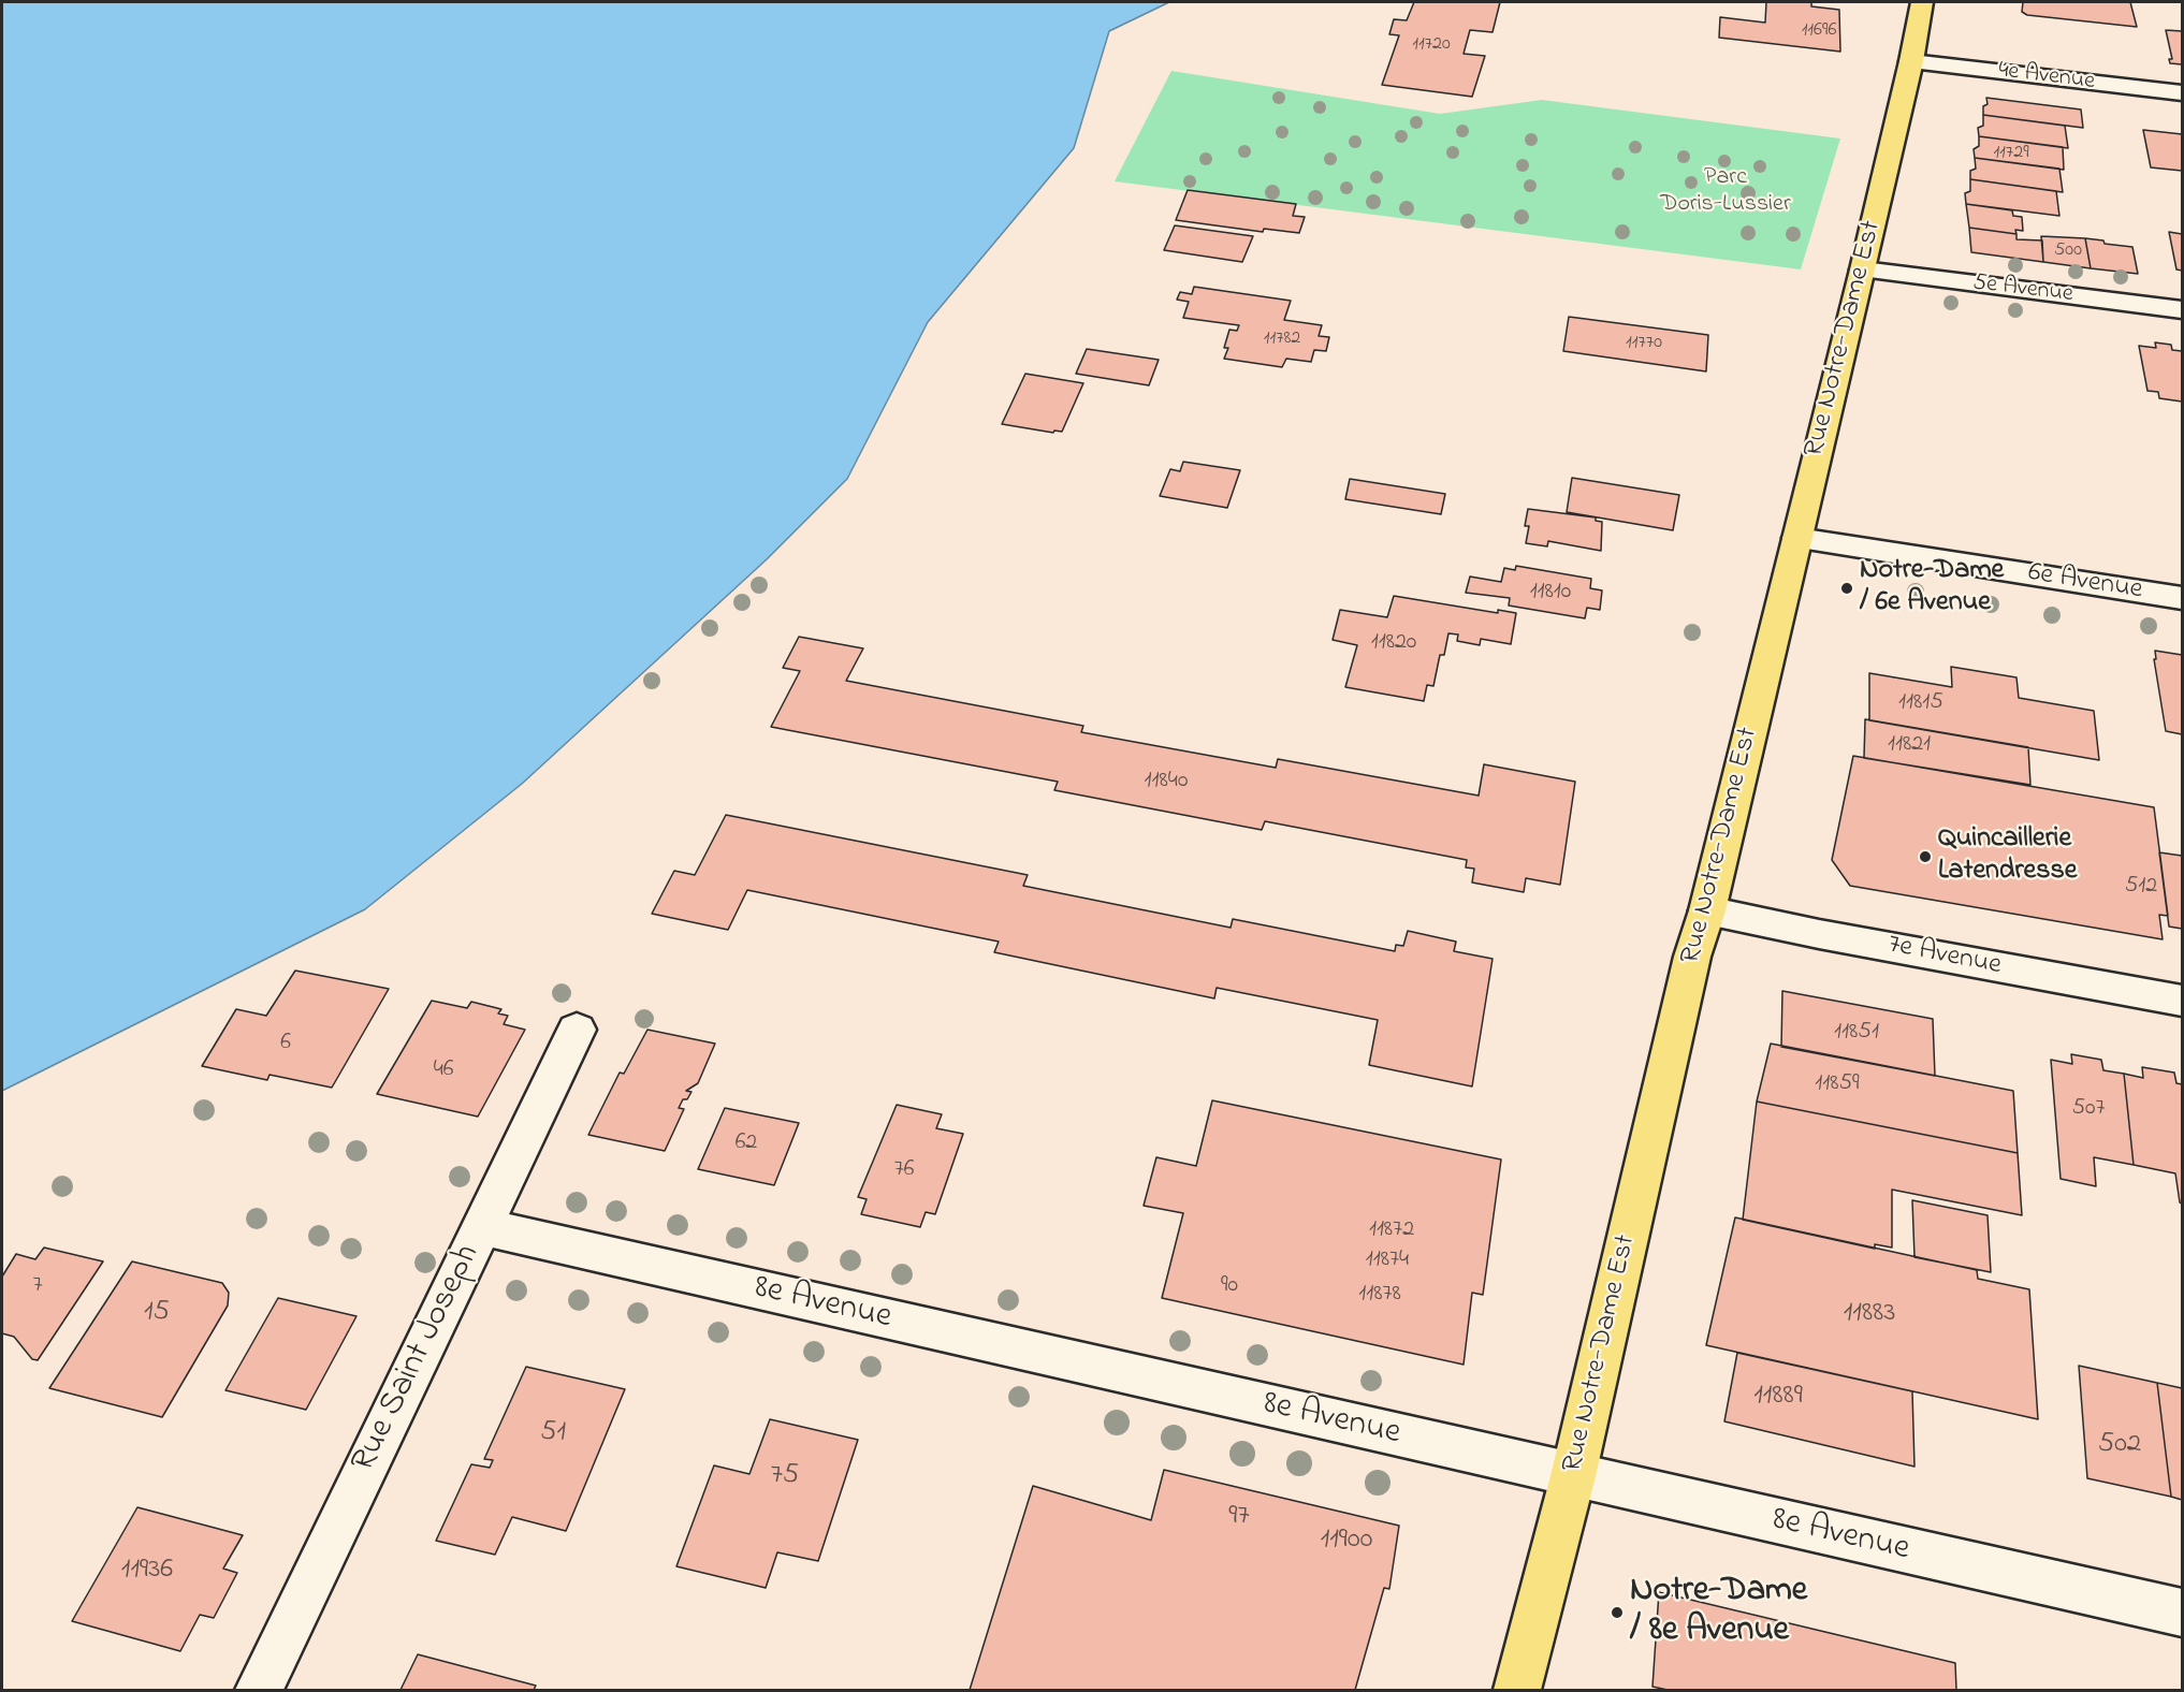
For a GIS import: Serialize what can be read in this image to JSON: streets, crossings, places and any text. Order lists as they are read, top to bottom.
{
  "streets": {
    "main road": ["Rue Notre-Dame Est"],
    "street": [
      "4e Avenue",
      "5e Avenue",
      "6e Avenue",
      "7e Avenue",
      "8e Avenue",
      "Rue Saint Joseph"
    ]
  },
  "crossings": [
    ["4e Avenue", "Rue Notre-Dame Est"],
    ["5e Avenue", "Rue Notre-Dame Est"],
    ["Rue Notre-Dame Est", "6e Avenue"],
    ["Rue Notre-Dame Est", "7e Avenue"],
    ["Rue Notre-Dame Est", "8e Avenue"],
    ["8e Avenue", "Rue Saint Joseph"]
  ],
  "parks": ["Parc Doris-Lussier"],
  "places": ["Notre-Dame / 6e Avenue", "Quincaillerie Latendresse", "Notre-Dame / 8e Avenue"],
  "house_numbers": [
    "11696",
    "11720",
    "11729",
    "500",
    "11782",
    "11770",
    "11810",
    "11820",
    "11815",
    "11821",
    "11840",
    "512",
    "11851",
    "6",
    "46",
    "11859",
    "507",
    "62",
    "76",
    "11872",
    "11874",
    "7",
    "90",
    "11878",
    "15",
    "11883",
    "11889",
    "51",
    "502",
    "75",
    "97",
    "11900",
    "11936"
  ]
}
